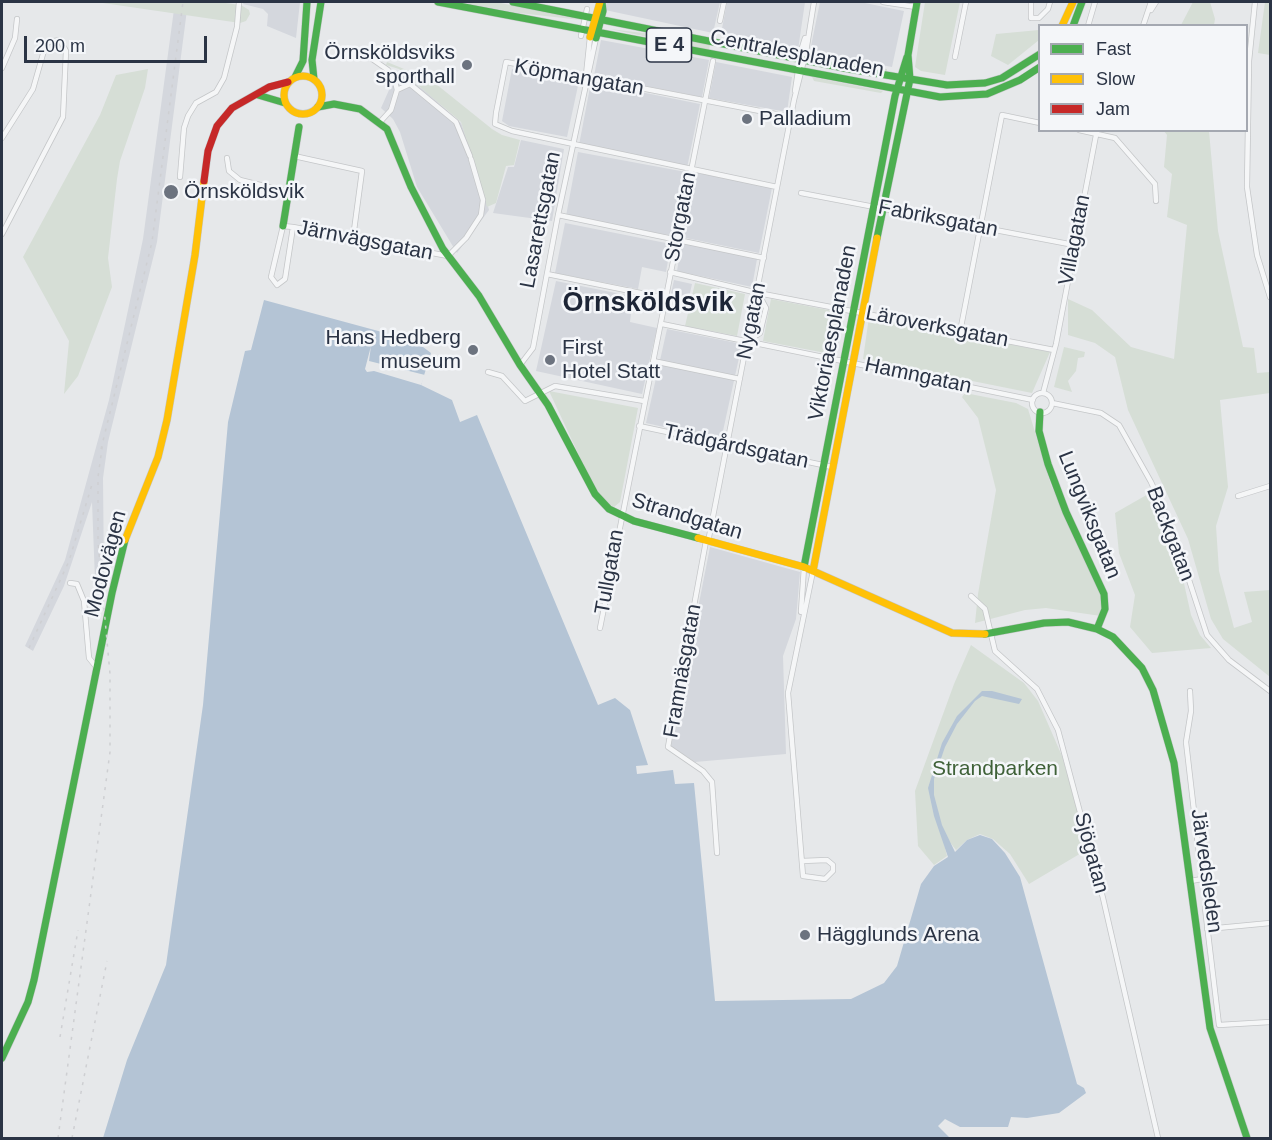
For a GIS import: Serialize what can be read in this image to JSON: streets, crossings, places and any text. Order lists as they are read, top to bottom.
{
  "streets": {
    "main road": [
      "E 4",
      "Centralesplanaden",
      "Lasarettsgatan",
      "Viktoriaesplanaden",
      "Lungviksgatan",
      "Strandgatan",
      "Modovägen",
      "Järvedsleden"
    ],
    "street": [
      "Köpmangatan",
      "Storgatan",
      "Fabriksgatan",
      "Villagatan",
      "Järnvägsgatan",
      "Nygatan",
      "Läroverksgatan",
      "Hamngatan",
      "Trädgårdsgatan",
      "Backgatan",
      "Tullgatan",
      "Framnäsgatan",
      "Sjögatan"
    ]
  },
  "crossings": [
    ["Centralesplanaden", "Lasarettsgatan"],
    ["Centralesplanaden", "Nygatan"],
    ["Centralesplanaden", "Viktoriaesplanaden"],
    ["Köpmangatan", "Storgatan"],
    ["Köpmangatan", "Lasarettsgatan"],
    ["Köpmangatan", "Nygatan"],
    ["Storgatan", "Läroverksgatan"],
    ["Storgatan", "Hamngatan"],
    ["Storgatan", "Trädgårdsgatan"],
    ["Storgatan", "Strandgatan"],
    ["Storgatan", "Tullgatan"],
    ["Fabriksgatan", "Villagatan"],
    ["Fabriksgatan", "Viktoriaesplanaden"],
    ["Lasarettsgatan", "Strandgatan"],
    ["Villagatan", "Läroverksgatan"],
    ["Järnvägsgatan", "Strandgatan"],
    ["Nygatan", "Läroverksgatan"],
    ["Nygatan", "Hamngatan"],
    ["Nygatan", "Trädgårdsgatan"],
    ["Nygatan", "Strandgatan"],
    ["Nygatan", "Framnäsgatan"],
    ["Läroverksgatan", "Viktoriaesplanaden"],
    ["Viktoriaesplanaden", "Hamngatan"],
    ["Viktoriaesplanaden", "Trädgårdsgatan"],
    ["Viktoriaesplanaden", "Strandgatan"],
    ["Hamngatan", "Lungviksgatan"],
    ["Hamngatan", "Backgatan"],
    ["Lungviksgatan", "Strandgatan"],
    ["Lungviksgatan", "Backgatan"],
    ["Lungviksgatan", "Järvedsleden"],
    ["Strandgatan", "Modovägen"],
    ["Strandgatan", "Tullgatan"],
    ["Strandgatan", "Framnäsgatan"],
    ["Strandgatan", "Sjögatan"],
    ["Strandgatan", "Järvedsleden"]
  ],
  "districts": ["Örnsköldsvik"],
  "parks": ["Strandparken"],
  "places": [
    "Örnsköldsviks sporthall",
    "Palladium",
    "Örnsköldsvik",
    "Hans Hedberg museum",
    "First Hotel Statt",
    "Hägglunds Arena"
  ],
  "legend": ["Fast", "Slow", "Jam"],
  "scale_bar": "200 m"
}
